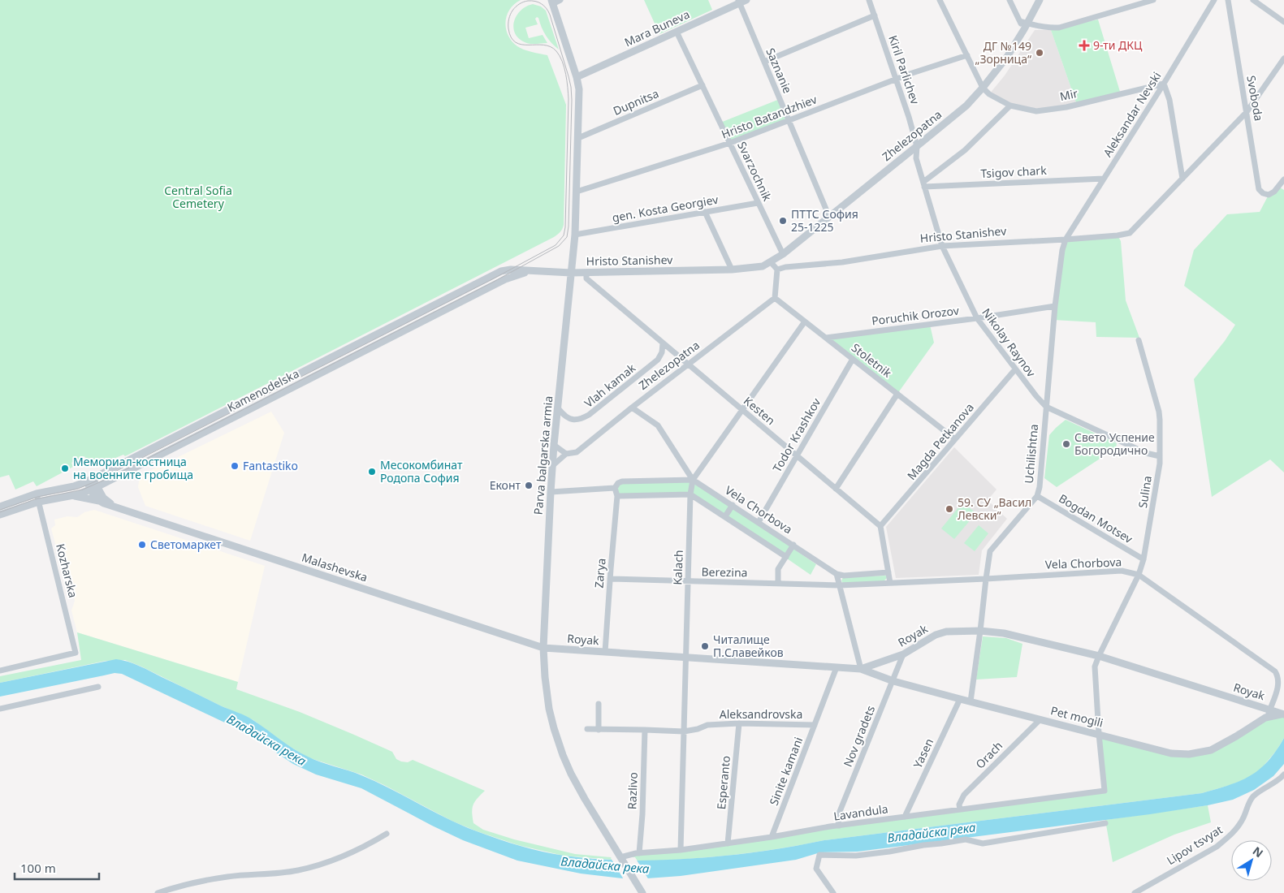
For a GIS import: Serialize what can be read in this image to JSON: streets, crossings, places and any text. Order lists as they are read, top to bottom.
{
  "streets": {
    "street": [
      "Mara Buneva",
      "Kiril Parlichev",
      "Saznanie",
      "Mir",
      "Svoboda",
      "Dupnitsa",
      "Aleksandar Nevski",
      "Hristo Batandzhiev",
      "Zhelezopatna",
      "Svarzochnik",
      "Tsigov chark",
      "gen. Kosta Georgiev",
      "Hristo Stanishev",
      "Poruchik Orozov",
      "Nikolay Raynov",
      "Stoletnik",
      "Vlah kamak",
      "Kamenodelska",
      "Kesten",
      "Todor Krashkov",
      "Magda Petkanova",
      "Uchilishtna",
      "Parva balgarska armia",
      "Sulina",
      "Vela Chorbova",
      "Bogdan Motsev",
      "Malashevska",
      "Kalach",
      "Kozharska",
      "Berezina",
      "Zarya",
      "Royak",
      "Aleksandrovska",
      "Pet mogili",
      "Nov gradets",
      "Yasen",
      "Orach",
      "Sinite kamani",
      "Esperanto",
      "Razlivo",
      "Lavandula",
      "Lipov tsvyat"
    ]
  },
  "crossings": [
    ["Mara Buneva", "Saznanie"],
    ["Mara Buneva", "Svarzochnik"],
    ["Mara Buneva", "Parva balgarska armia"],
    ["Kiril Parlichev", "Hristo Batandzhiev"],
    ["Kiril Parlichev", "Zhelezopatna"],
    ["Kiril Parlichev", "Nikolay Raynov"],
    ["Saznanie", "Hristo Batandzhiev"],
    ["Saznanie", "Zhelezopatna"],
    ["Mir", "Aleksandar Nevski"],
    ["Mir", "Zhelezopatna"],
    ["Svoboda", "Hristo Stanishev"],
    ["Dupnitsa", "Svarzochnik"],
    ["Dupnitsa", "Parva balgarska armia"],
    ["Aleksandar Nevski", "Tsigov chark"],
    ["Aleksandar Nevski", "Hristo Stanishev"],
    ["Aleksandar Nevski", "Uchilishtna"],
    ["Hristo Batandzhiev", "Svarzochnik"],
    ["Hristo Batandzhiev", "Parva balgarska armia"],
    ["Zhelezopatna", "Svarzochnik"],
    ["Zhelezopatna", "Hristo Stanishev"],
    ["Zhelezopatna", "Nikolay Raynov"],
    ["Zhelezopatna", "Stoletnik"],
    ["Zhelezopatna", "Kesten"],
    ["Svarzochnik", "gen. Kosta Georgiev"],
    ["Tsigov chark", "Nikolay Raynov"],
    ["gen. Kosta Georgiev", "Parva balgarska armia"],
    ["Hristo Stanishev", "Nikolay Raynov"],
    ["Hristo Stanishev", "Kamenodelska"],
    ["Hristo Stanishev", "Kesten"],
    ["Hristo Stanishev", "Uchilishtna"],
    ["Hristo Stanishev", "Parva balgarska armia"],
    ["Poruchik Orozov", "Nikolay Raynov"],
    ["Poruchik Orozov", "Stoletnik"],
    ["Poruchik Orozov", "Uchilishtna"],
    ["Nikolay Raynov", "Magda Petkanova"],
    ["Nikolay Raynov", "Uchilishtna"],
    ["Nikolay Raynov", "Sulina"],
    ["Stoletnik", "Todor Krashkov"],
    ["Stoletnik", "Magda Petkanova"],
    ["Stoletnik", "Kalach"],
    ["Vlah kamak", "Kesten"],
    ["Vlah kamak", "Parva balgarska armia"],
    ["Kamenodelska", "Parva balgarska armia"],
    ["Kamenodelska", "Malashevska"],
    ["Kamenodelska", "Kozharska"],
    ["Kesten", "Todor Krashkov"],
    ["Kesten", "Magda Petkanova"],
    ["Kesten", "Kalach"],
    ["Todor Krashkov", "Vela Chorbova"],
    ["Uchilishtna", "Vela Chorbova"],
    ["Uchilishtna", "Bogdan Motsev"],
    ["Uchilishtna", "Royak"],
    ["Uchilishtna", "Pet mogili"],
    ["Parva balgarska armia", "Malashevska"],
    ["Parva balgarska armia", "Royak"],
    ["Parva balgarska armia", "Lavandula"],
    ["Sulina", "Vela Chorbova"],
    ["Sulina", "Bogdan Motsev"],
    ["Sulina", "Royak"],
    ["Sulina", "Pet mogili"],
    ["Sulina", "Lavandula"],
    ["Vela Chorbova", "Kalach"],
    ["Vela Chorbova", "Berezina"],
    ["Vela Chorbova", "Royak"],
    ["Vela Chorbova", "Pet mogili"],
    ["Malashevska", "Royak"],
    ["Kalach", "Berezina"],
    ["Kalach", "Royak"],
    ["Kalach", "Aleksandrovska"],
    ["Kalach", "Lavandula"],
    ["Berezina", "Zarya"],
    ["Zarya", "Royak"],
    ["Royak", "Pet mogili"],
    ["Royak", "Nov gradets"],
    ["Royak", "Sinite kamani"],
    ["Aleksandrovska", "Sinite kamani"],
    ["Aleksandrovska", "Esperanto"],
    ["Aleksandrovska", "Razlivo"],
    ["Pet mogili", "Nov gradets"],
    ["Pet mogili", "Yasen"],
    ["Pet mogili", "Orach"],
    ["Nov gradets", "Lavandula"],
    ["Yasen", "Lavandula"],
    ["Orach", "Lavandula"],
    ["Sinite kamani", "Lavandula"],
    ["Esperanto", "Lavandula"],
    ["Razlivo", "Lavandula"]
  ],
  "water": ["Владайска река"],
  "parks": ["Central Sofia Cemetery"],
  "places": {
    "health": ["9-ти ДКЦ"],
    "other": [
      "ДГ №149 „Зорница“",
      "ПТТС София 25-1225",
      "Свето Успение Богородично",
      "Fantastiko",
      "Мемориал-костница на военните гробища",
      "Месокомбинат Родопа София",
      "Еконт",
      "59. СУ „Васил Левски“",
      "Светомаркет",
      "Читалище П.Славейков"
    ]
  },
  "scale_bar": "100 m",
  "north": "top right"
}
